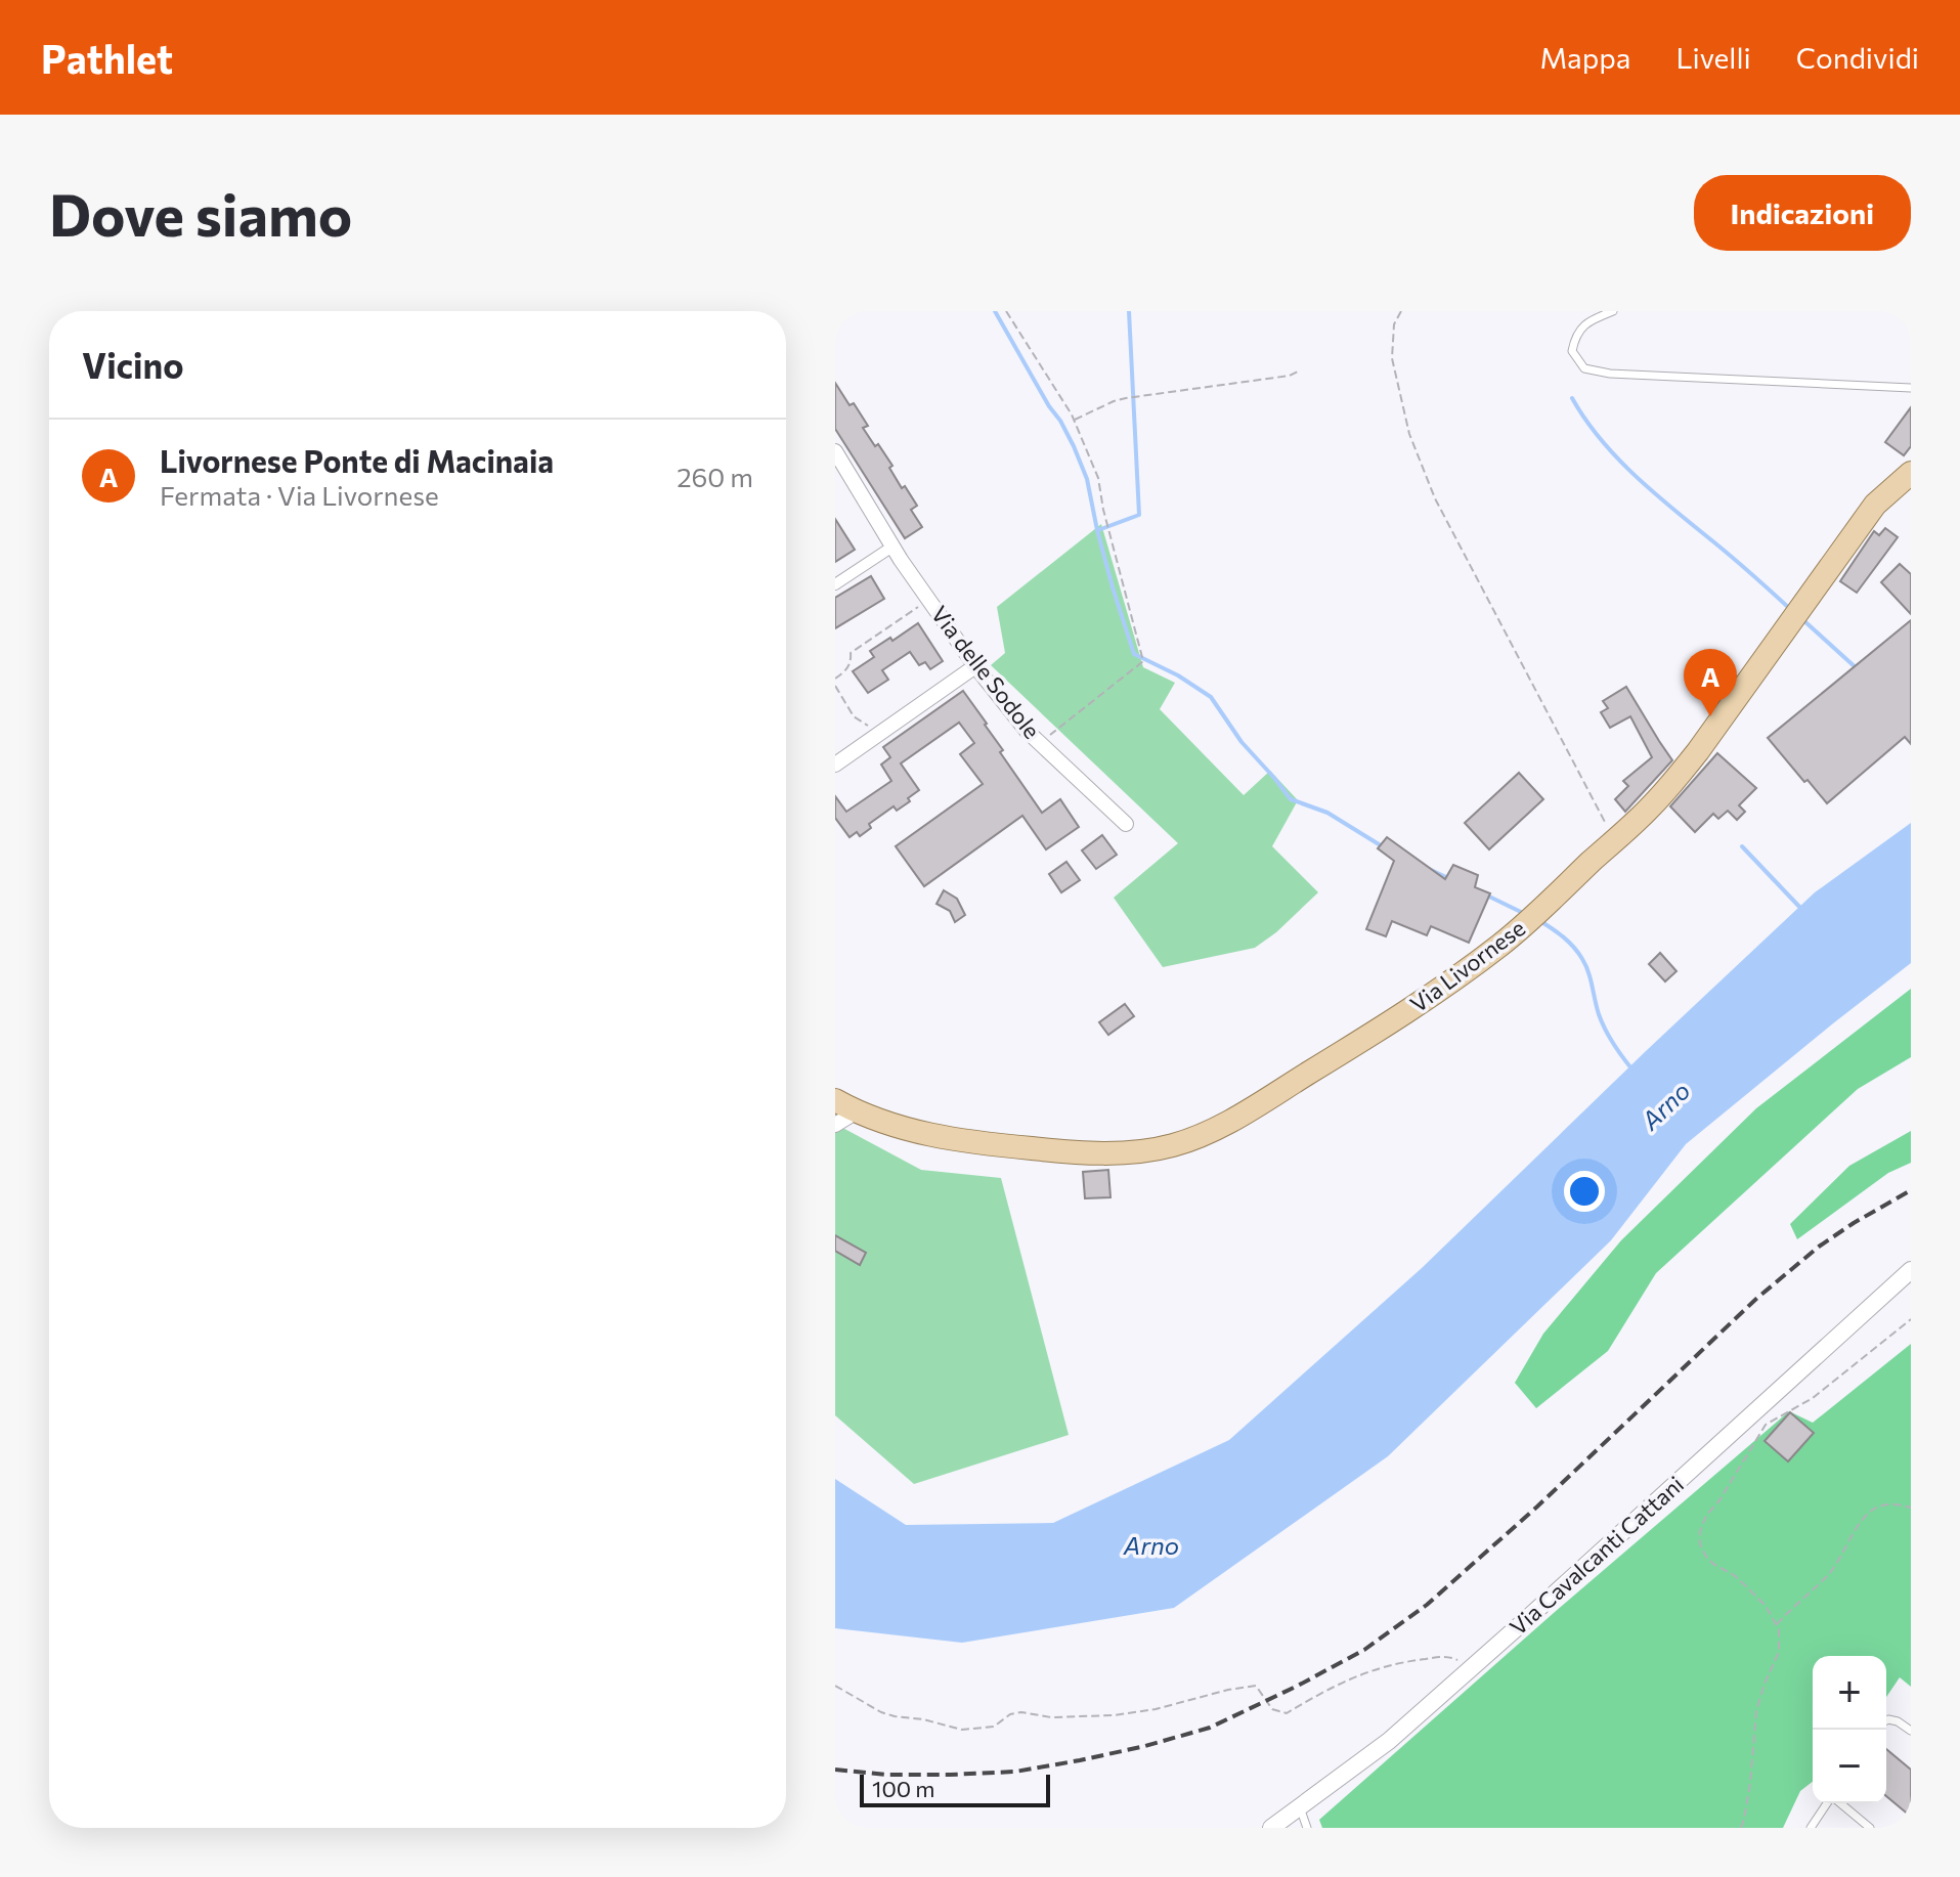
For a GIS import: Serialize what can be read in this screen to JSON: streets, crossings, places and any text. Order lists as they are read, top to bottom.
{
  "streets": {
    "main road": ["Via Livornese"],
    "street": ["Via delle Sodole", "Via Cavalcanti Cattani"]
  },
  "water": ["Arno"],
  "scale_bar": "100 m",
  "page": {
    "header": "Pathlet",
    "nav": ["Mappa", "Livelli", "Condividi"],
    "buttons": "Indicazioni",
    "title": "Dove siamo",
    "heading": "Vicino",
    "list": [
      {
        "mark": "A",
        "name": "Livornese Ponte di Macinaia",
        "note": "Fermata · Via Livornese",
        "value": "260 m"
      }
    ],
    "pins": "A",
    "map_buttons": ["+", "−"],
    "scale": "100 m"
  }
}
